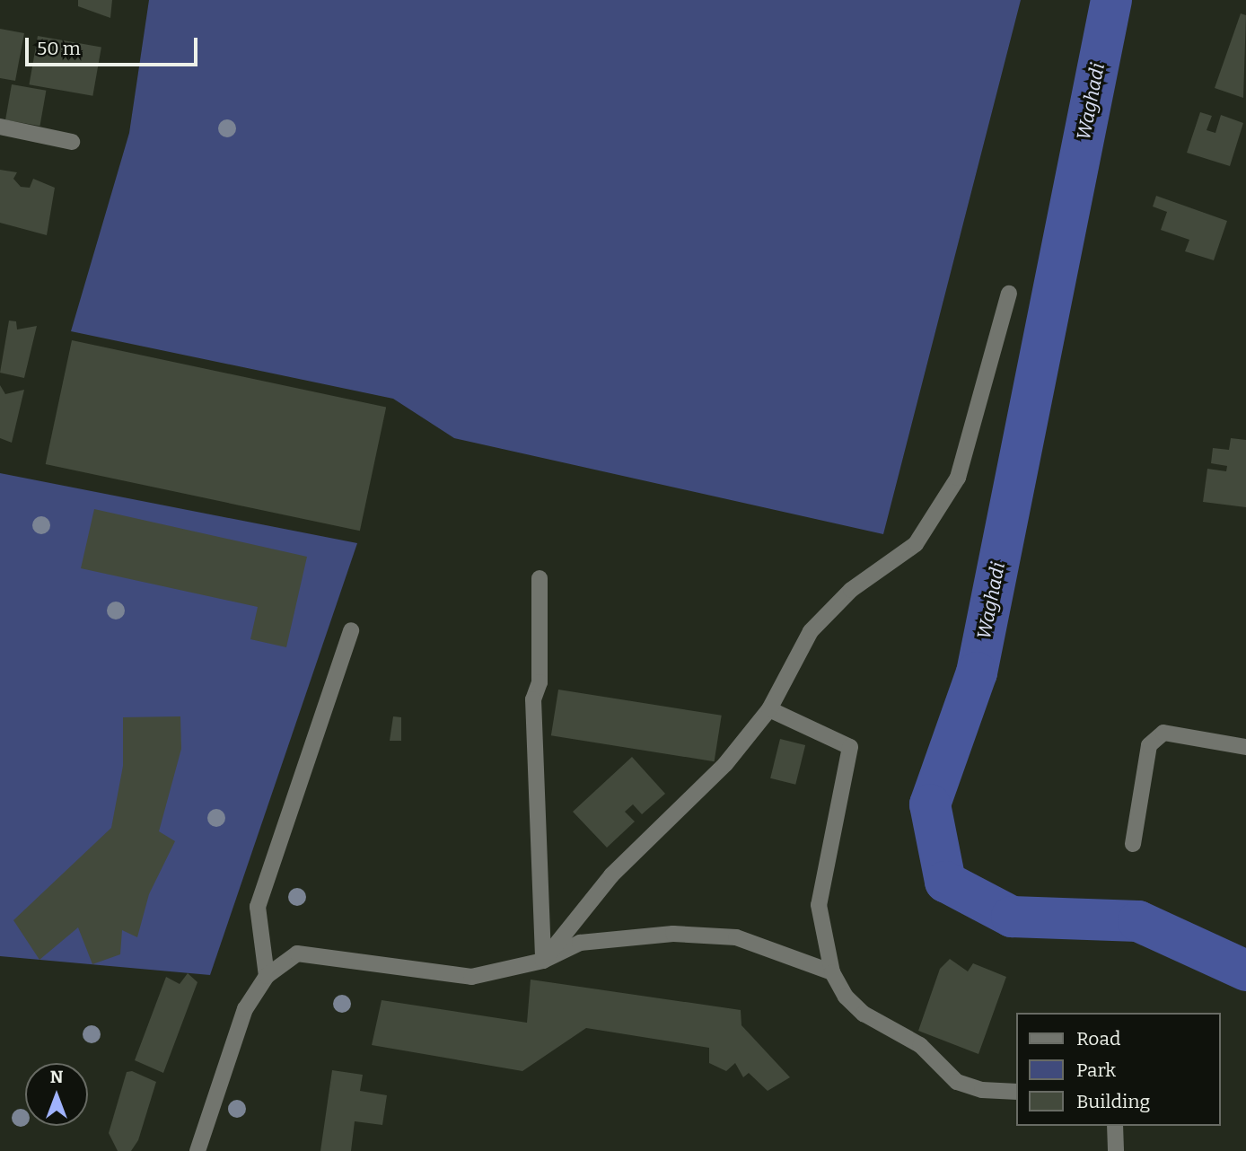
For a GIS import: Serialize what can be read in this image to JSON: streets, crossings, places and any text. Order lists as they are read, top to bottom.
{
  "water": ["Waghadi"],
  "legend": ["Road", "Park", "Building"],
  "scale_bar": "50 m",
  "north": "top"
}
